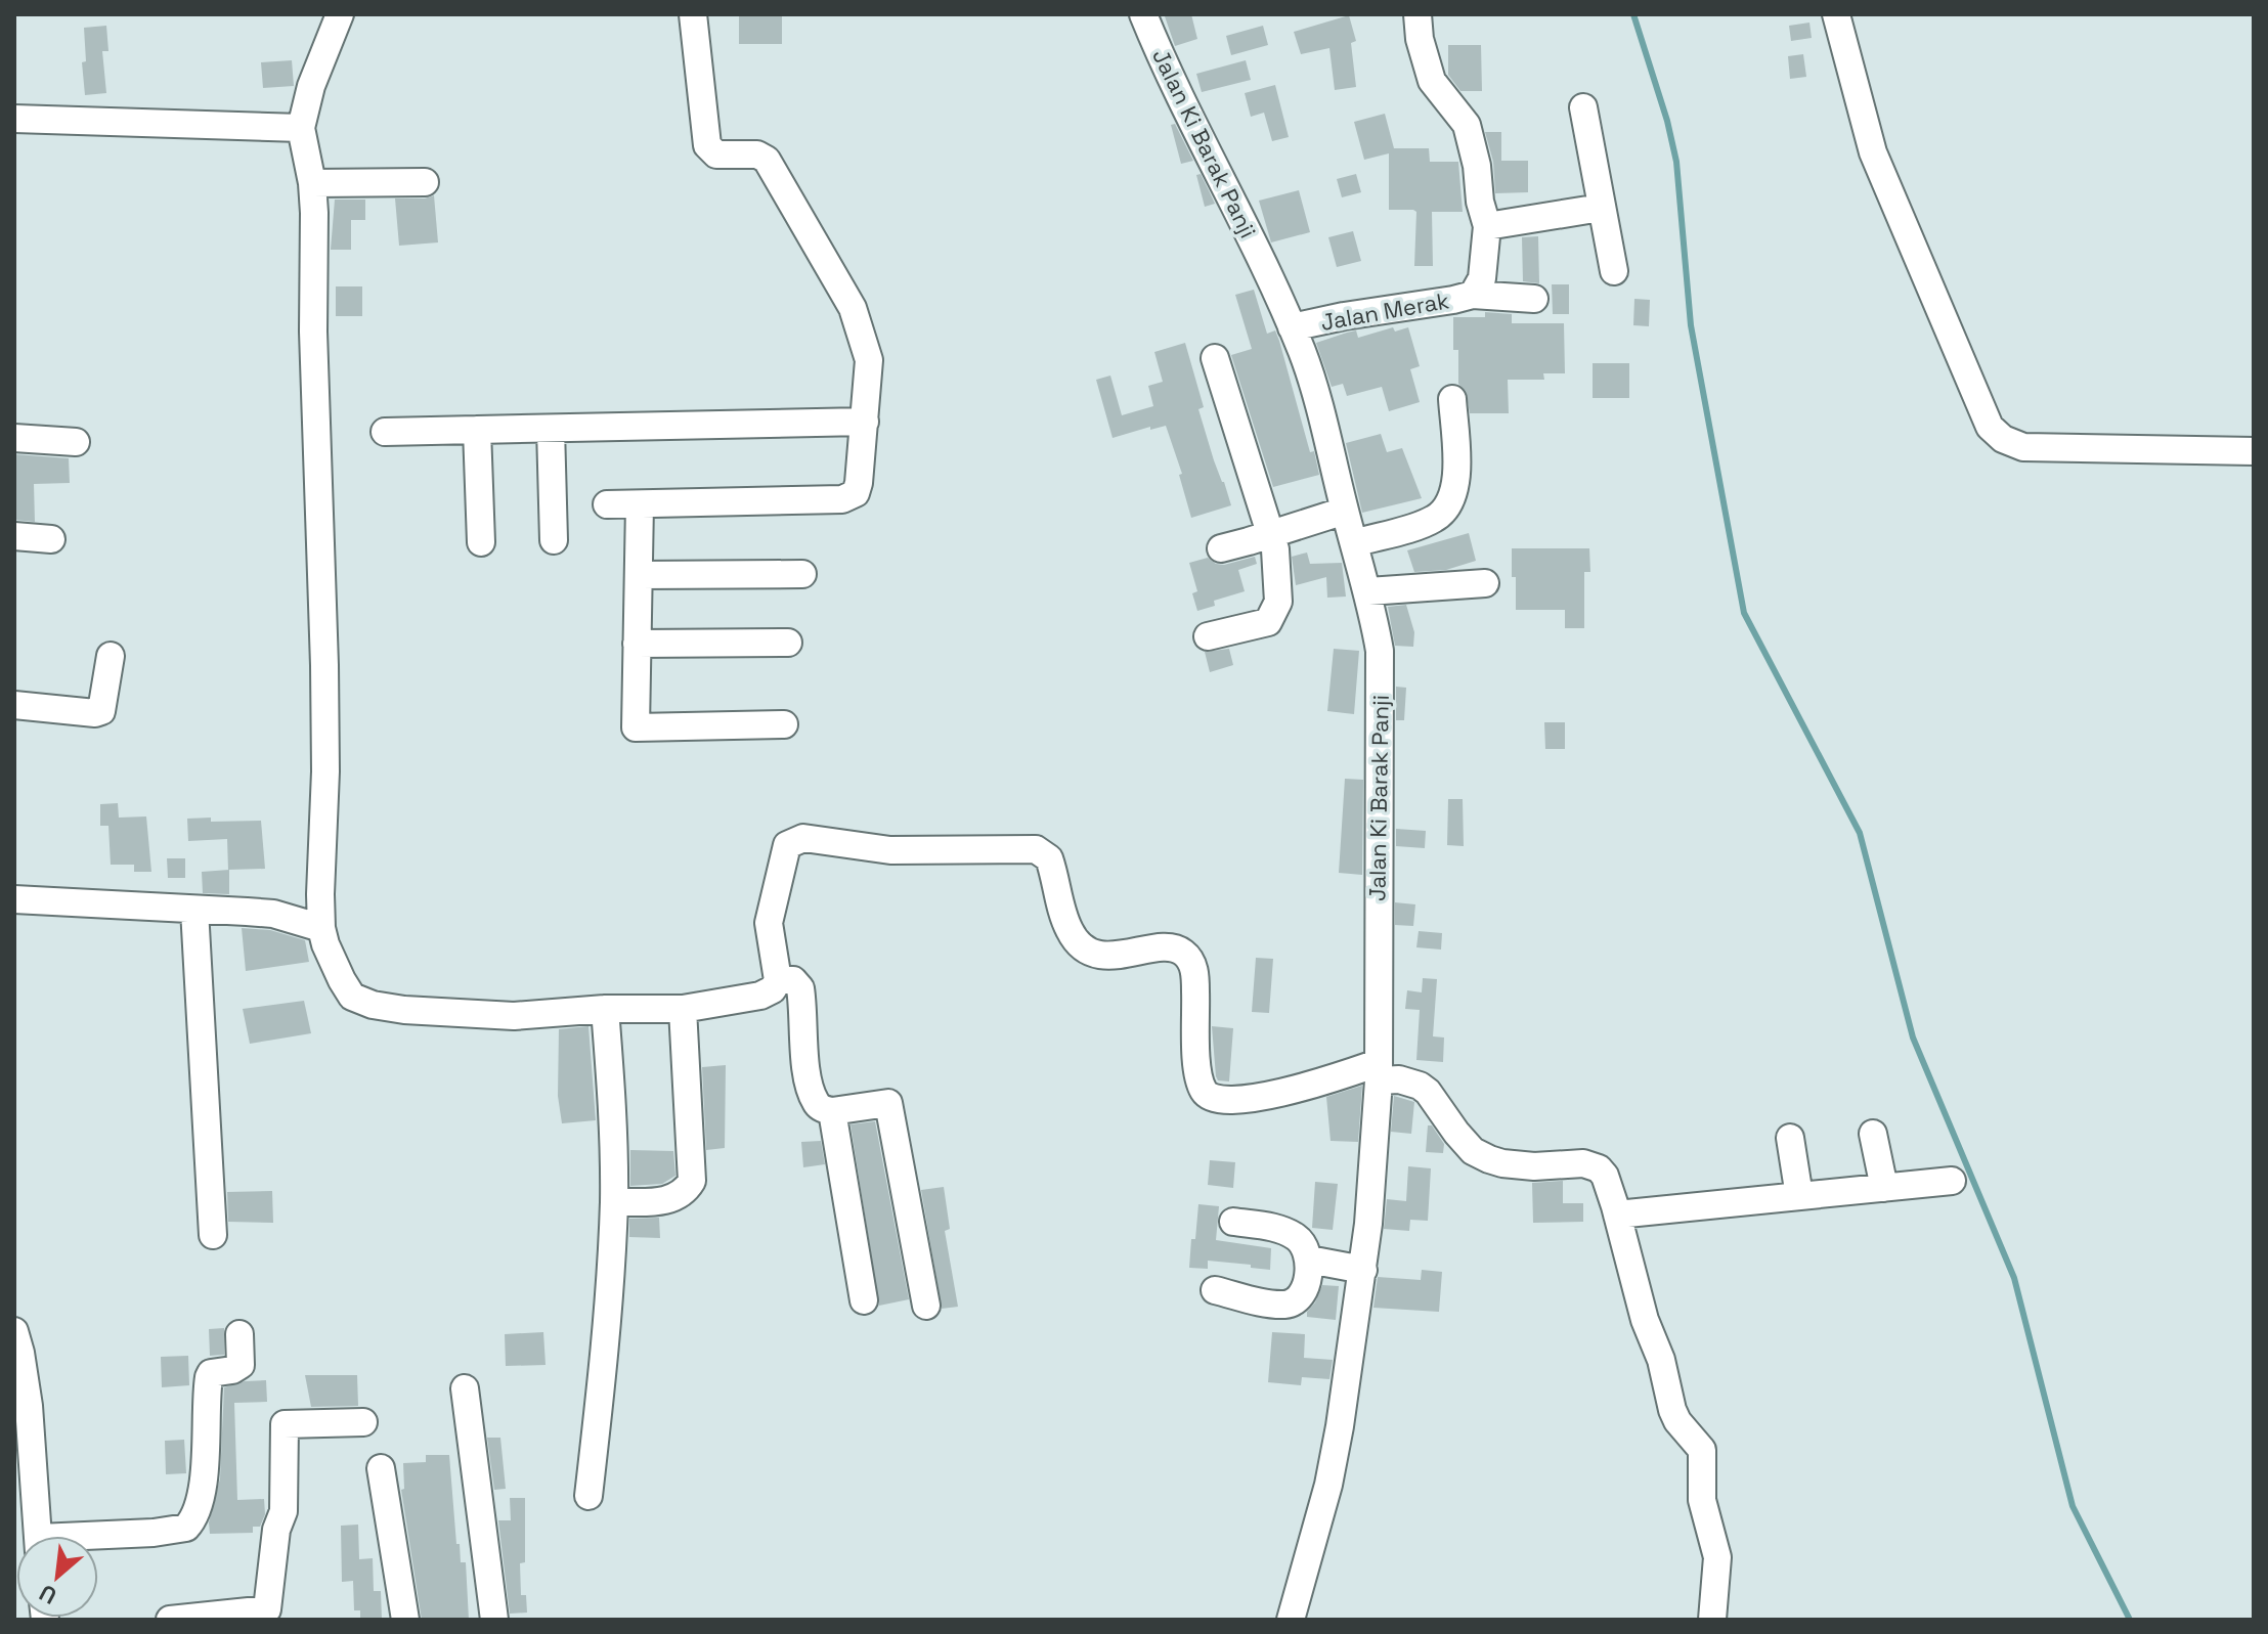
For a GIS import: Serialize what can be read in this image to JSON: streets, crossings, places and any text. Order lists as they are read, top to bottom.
{
  "streets": {
    "street": ["Jalan Ki Barak Panji", "Jalan Merak"]
  },
  "crossings": [
    ["Jalan Ki Barak Panji", "Jalan Merak"]
  ],
  "north": "bottom left"
}
